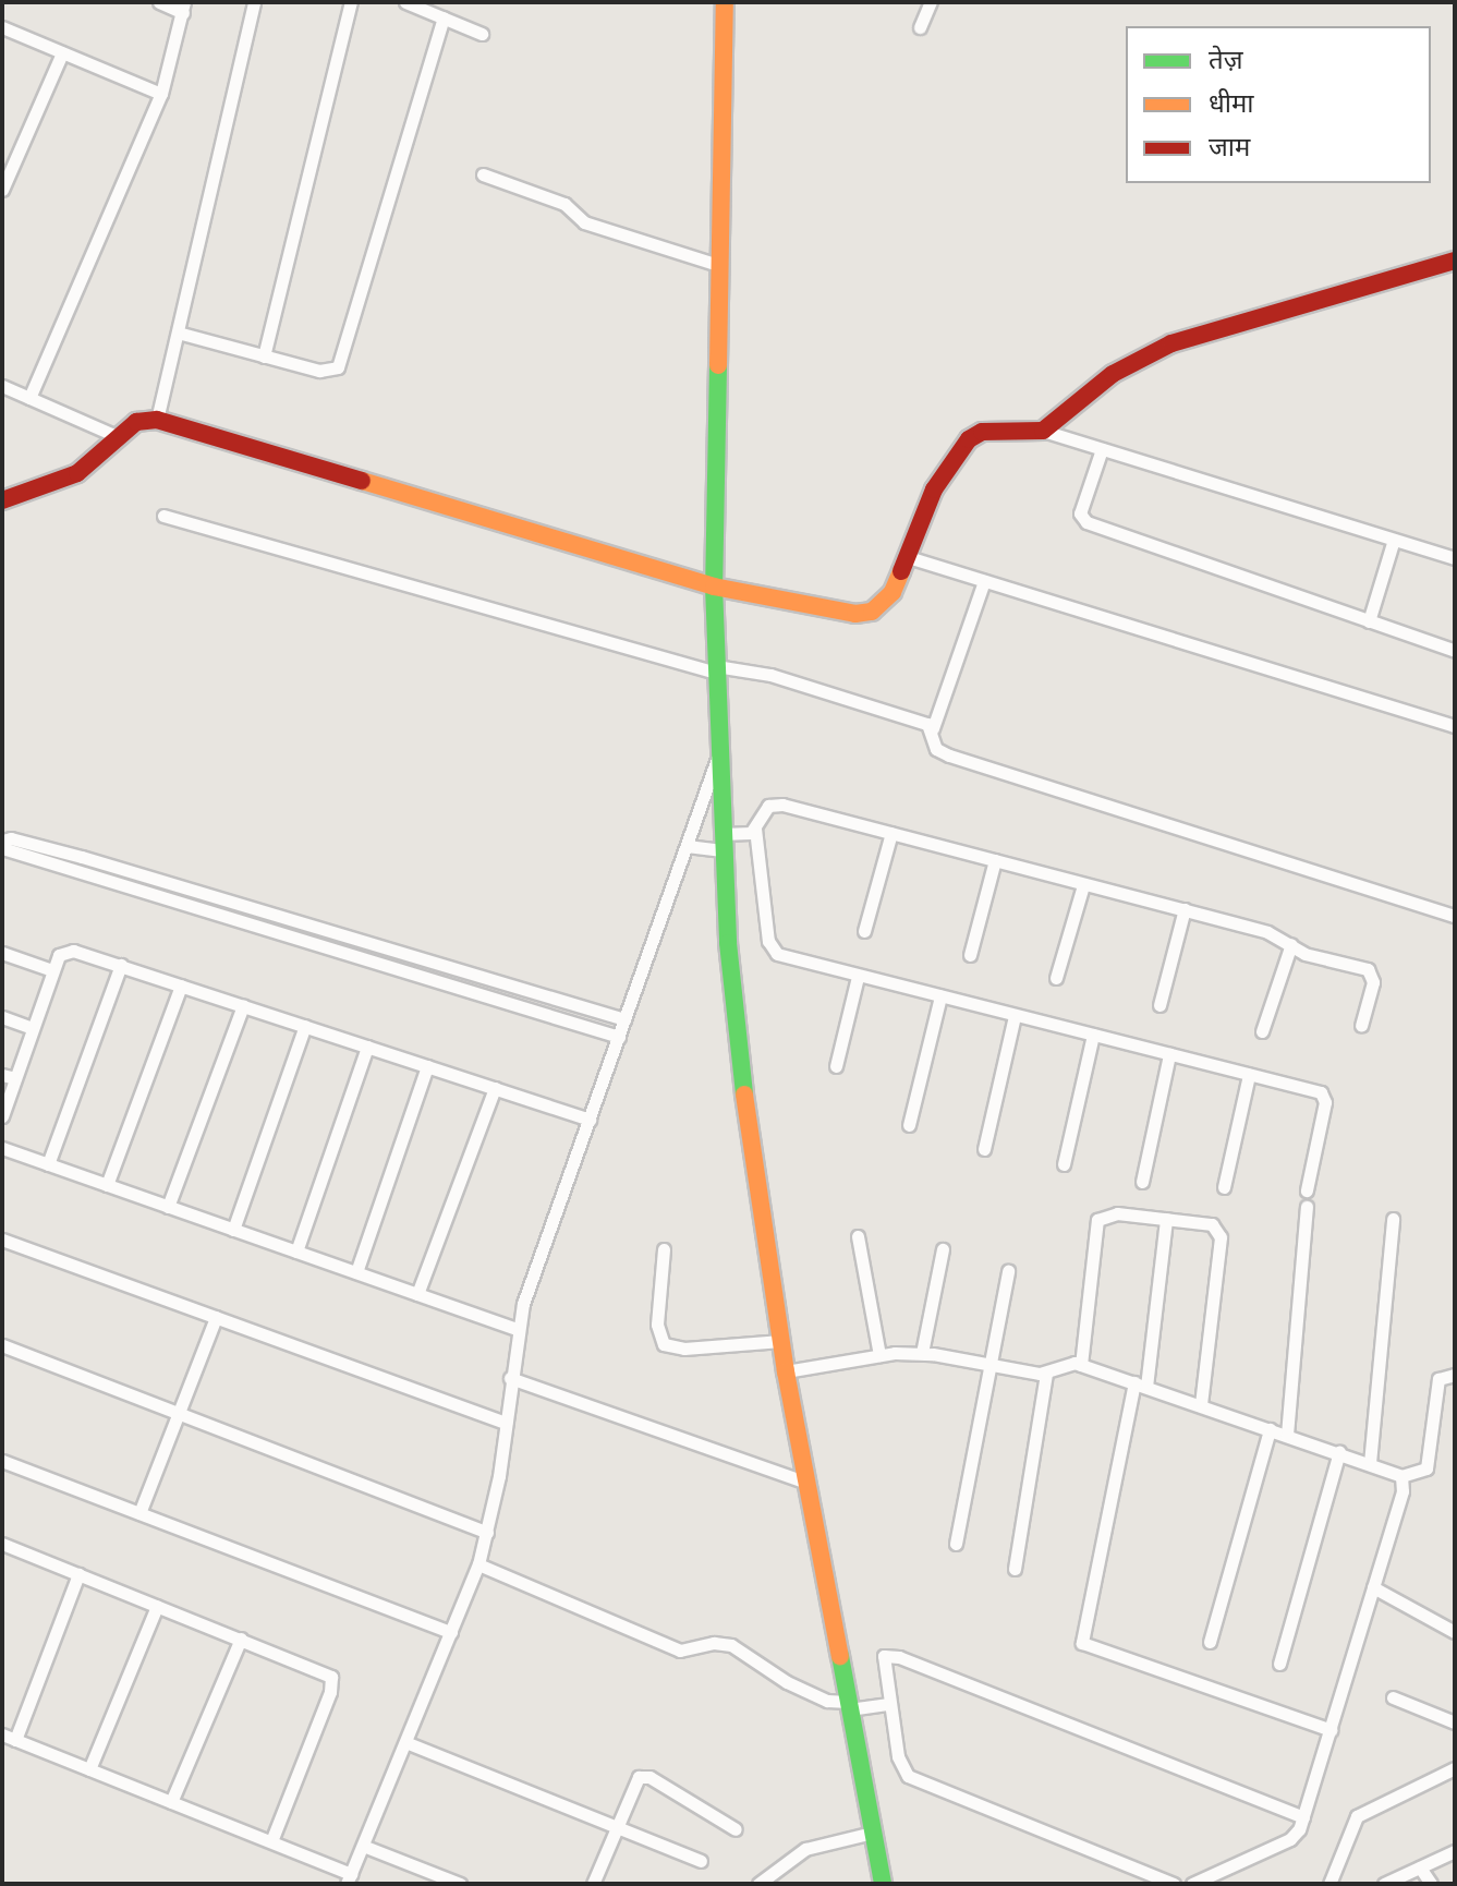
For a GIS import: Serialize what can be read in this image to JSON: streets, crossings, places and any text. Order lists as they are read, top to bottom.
{
  "legend": ["तेज़", "धीमा", "जाम"]
}
